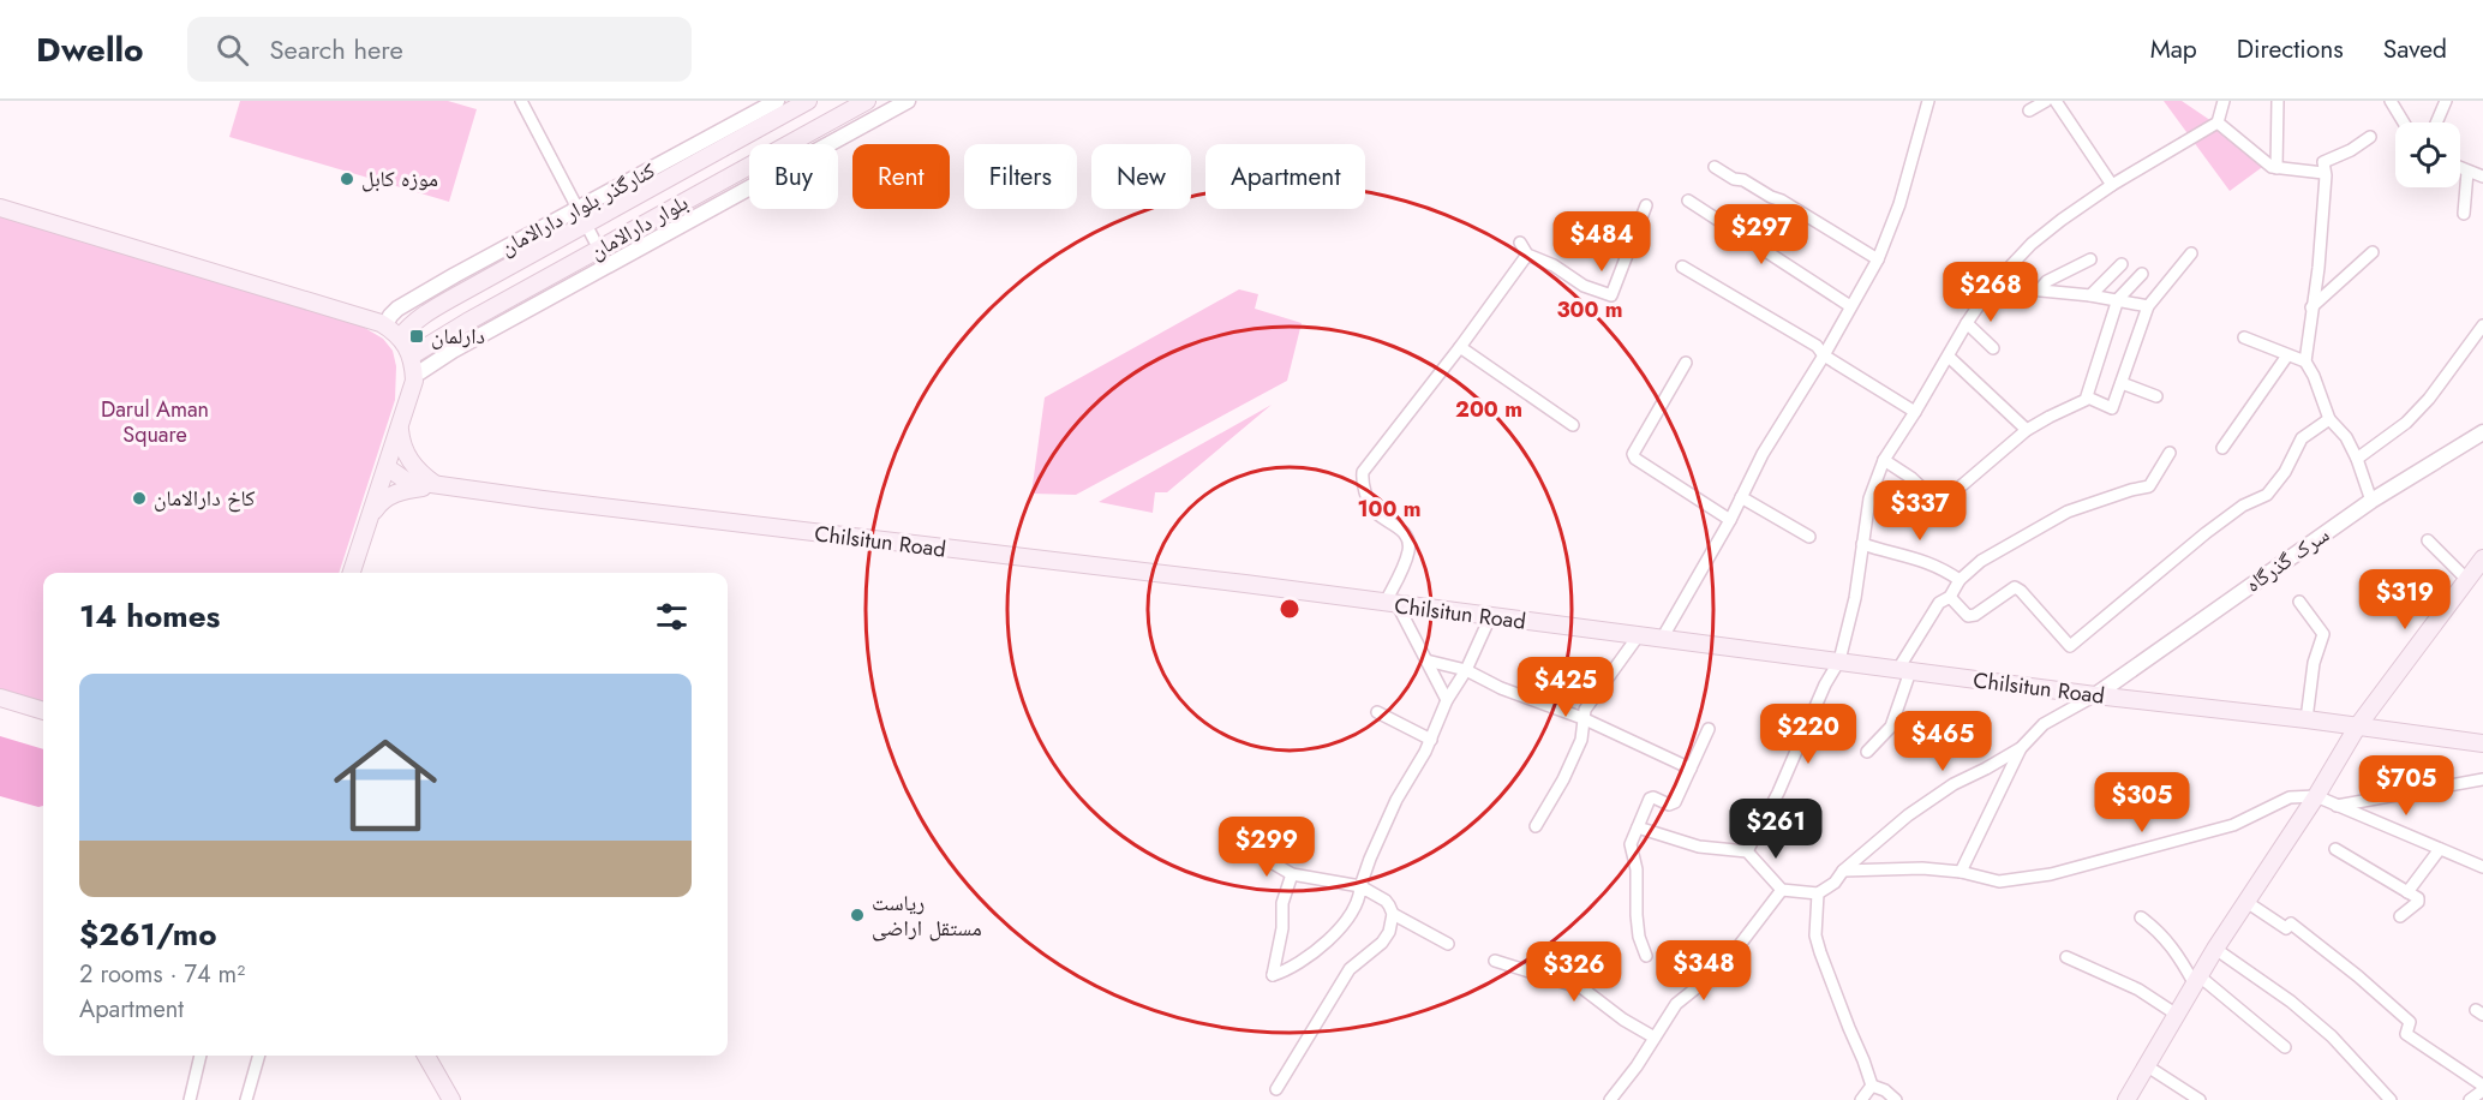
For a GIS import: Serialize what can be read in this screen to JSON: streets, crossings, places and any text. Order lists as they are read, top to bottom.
{
  "streets": {
    "main road": ["بلوار دارالامان", "Chilsitun Road"],
    "street": ["کنارگذر بلوار دارالامان", "سرک گذرگاه"]
  },
  "crossings": [
    ["Chilsitun Road", "سرک گذرگاه"]
  ],
  "parks": ["Darul Aman Square"],
  "places": {
    "other": ["موزه کابل", "کاخ دارالامان", "ریاست مستقل اراضی"],
    "transit": ["دارلمان"]
  },
  "page": {
    "header": "Dwello",
    "search": "Search here",
    "nav": ["Map", "Directions", "Saved"],
    "chip": [
      "Buy",
      "Rent",
      "Filters",
      "New",
      "Apartment"
    ],
    "price": [
      "$297",
      "$484",
      "$268",
      "$337",
      "$319",
      "$425",
      "$220",
      "$465",
      "$705",
      "$305",
      "$261",
      "$299",
      "$348",
      "$326"
    ],
    "heading": "14 homes",
    "list": [
      {
        "name": "$261/mo",
        "note": "2 rooms · 74 m² · Apartment"
      }
    ]
  },
  "rings": ["300 m", "200 m", "100 m"]
}
